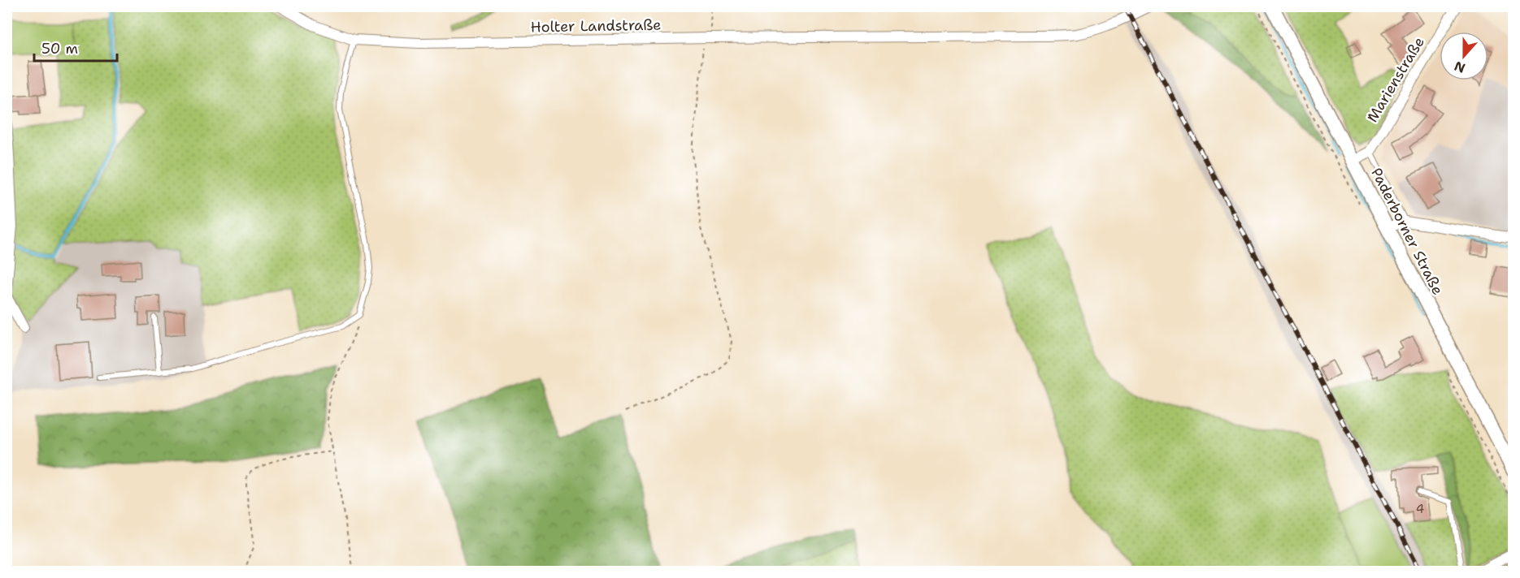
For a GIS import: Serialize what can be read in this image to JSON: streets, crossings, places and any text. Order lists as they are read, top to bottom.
{
  "streets": {
    "main road": ["Paderborner Straße"],
    "street": ["Holter Landstraße", "Marienstraße"]
  },
  "house_numbers": ["4"],
  "scale_bar": "50 m",
  "north": "bottom"
}
